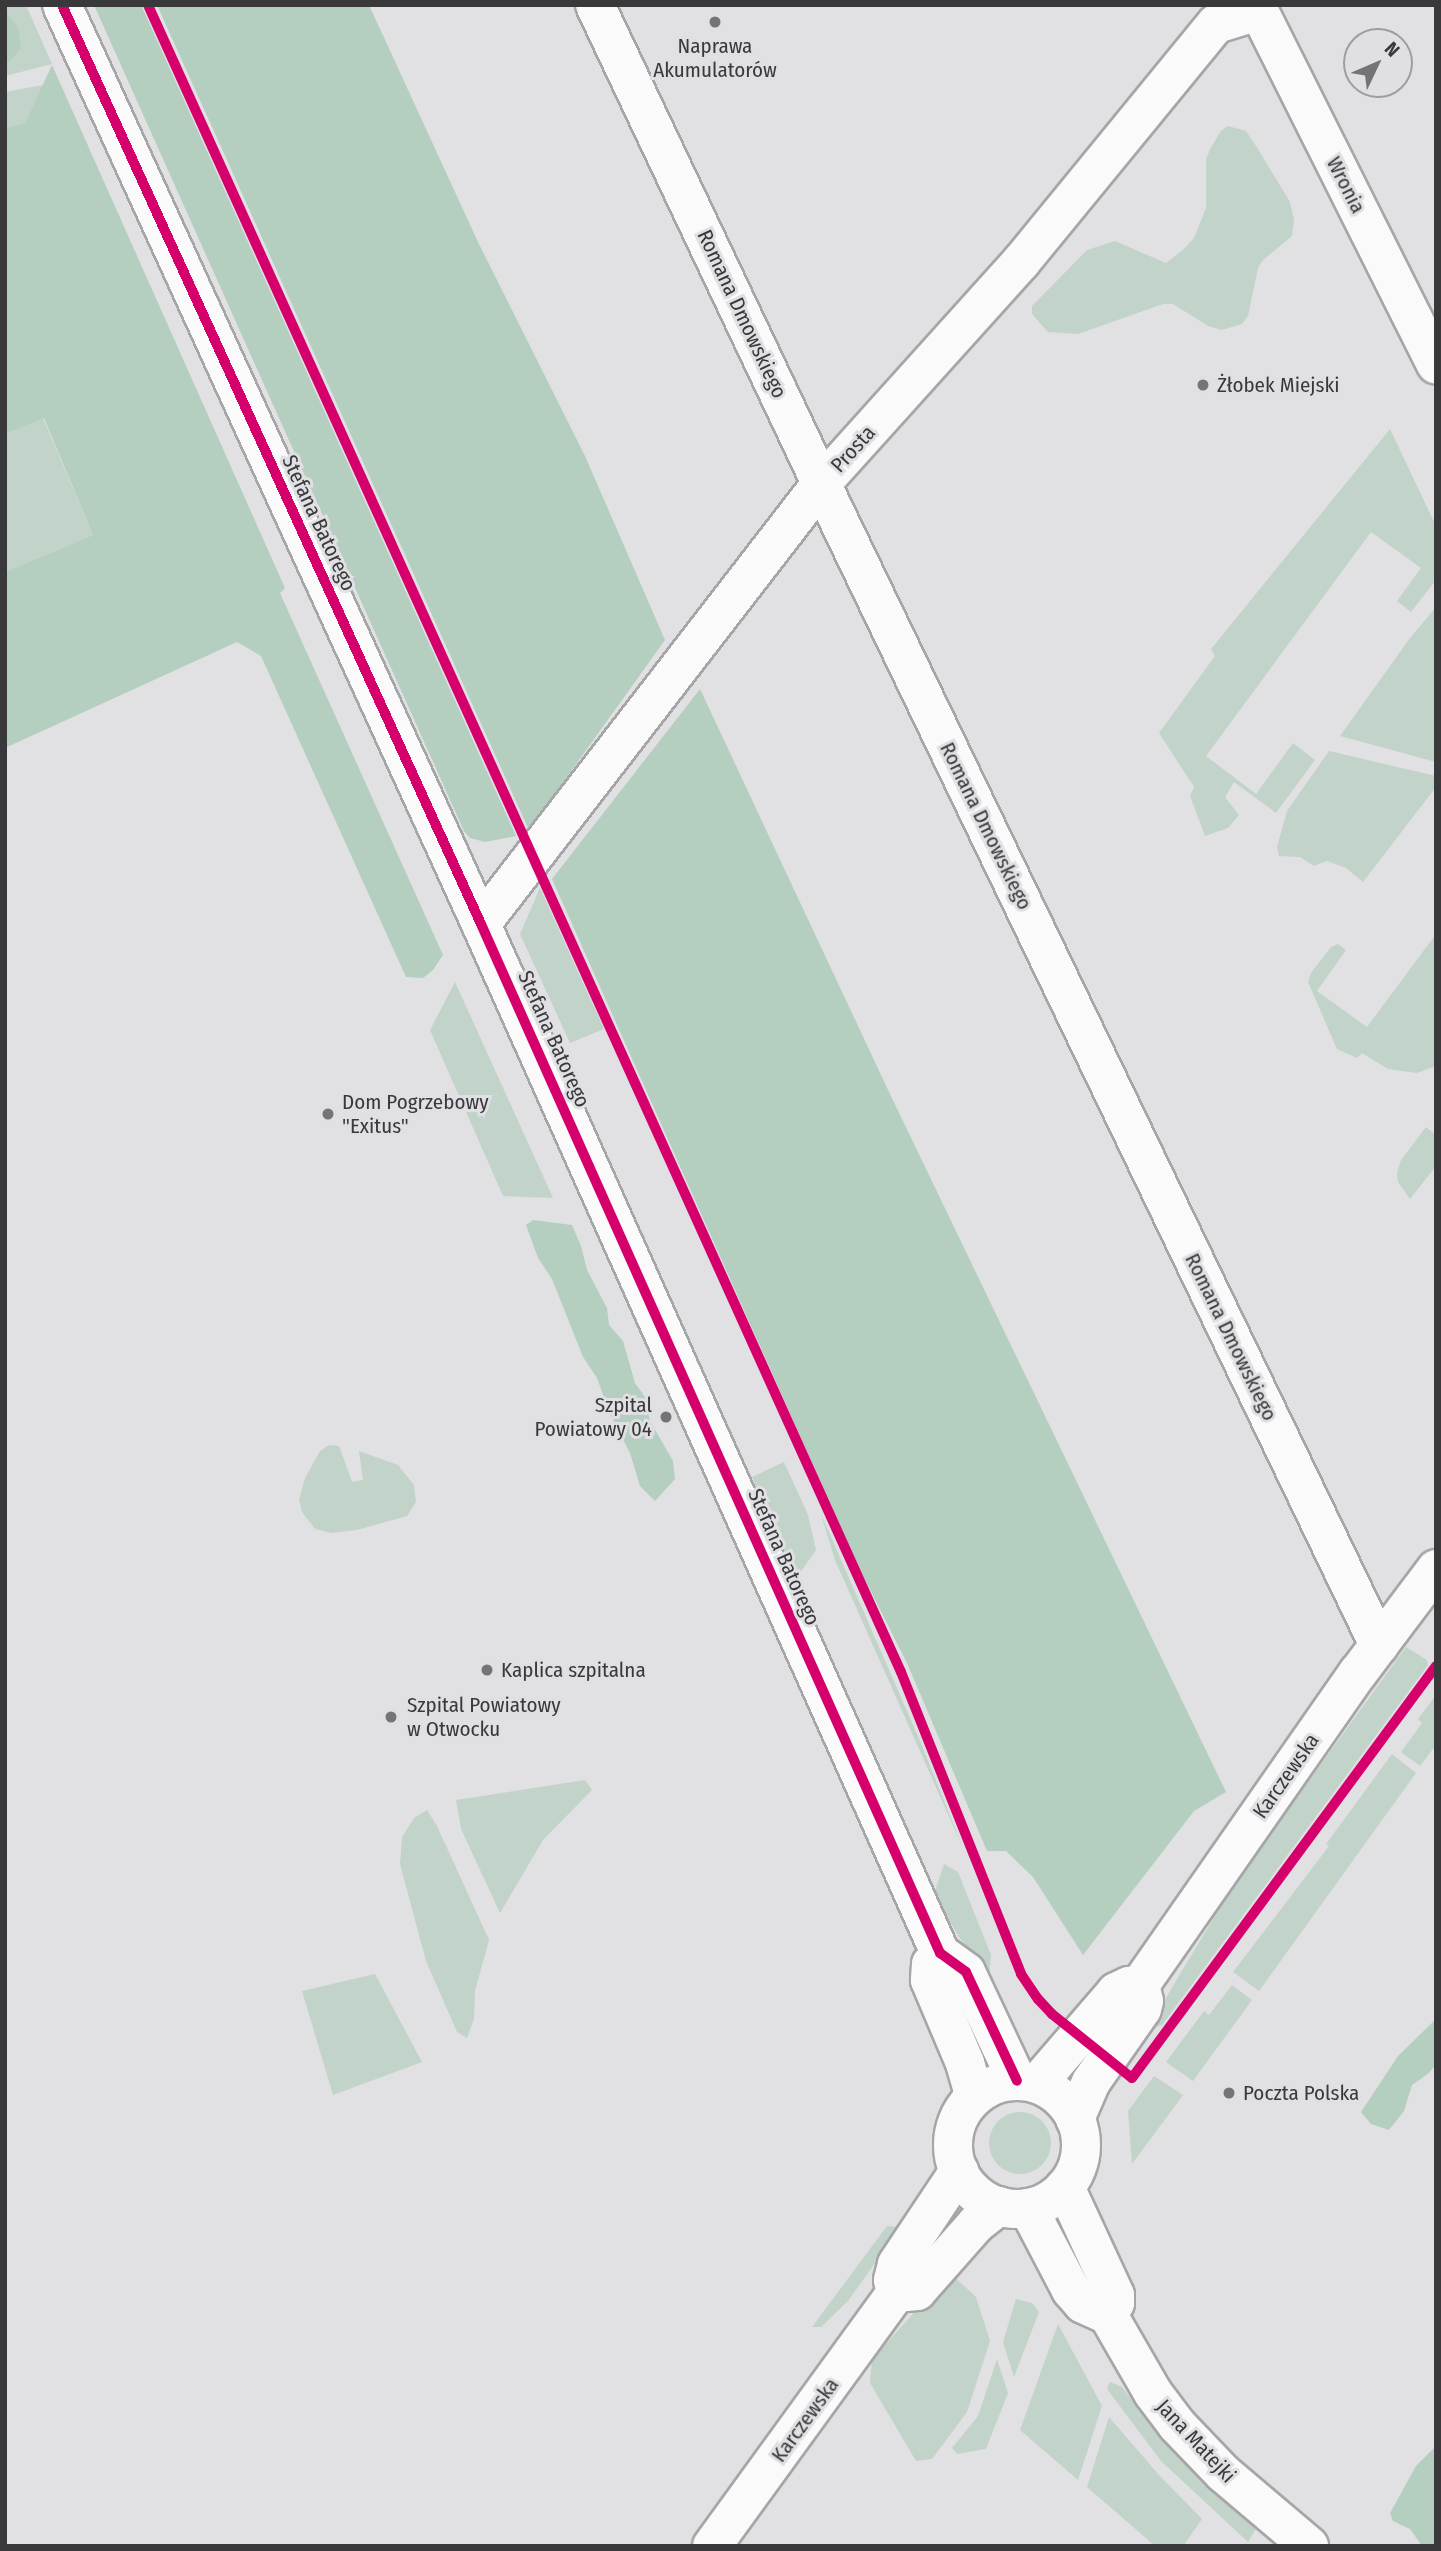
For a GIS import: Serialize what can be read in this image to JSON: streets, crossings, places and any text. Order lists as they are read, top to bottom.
{
  "streets": {
    "street": [
      "Wronia",
      "Romana Dmowskiego",
      "Prosta",
      "Stefana Batorego",
      "Karczewska",
      "Jana Matejki"
    ]
  },
  "crossings": [
    ["Wronia", "Prosta"],
    ["Romana Dmowskiego", "Prosta"],
    ["Romana Dmowskiego", "Karczewska"],
    ["Prosta", "Stefana Batorego"],
    ["Stefana Batorego", "Karczewska"]
  ],
  "places": [
    "Naprawa Akumulatorów",
    "Żłobek Miejski",
    "Dom Pogrzebowy \"Exitus\"",
    "Szpital Powiatowy 04",
    "Kaplica szpitalna",
    "Szpital Powiatowy w Otwocku",
    "Poczta Polska"
  ],
  "north": "top right"
}
